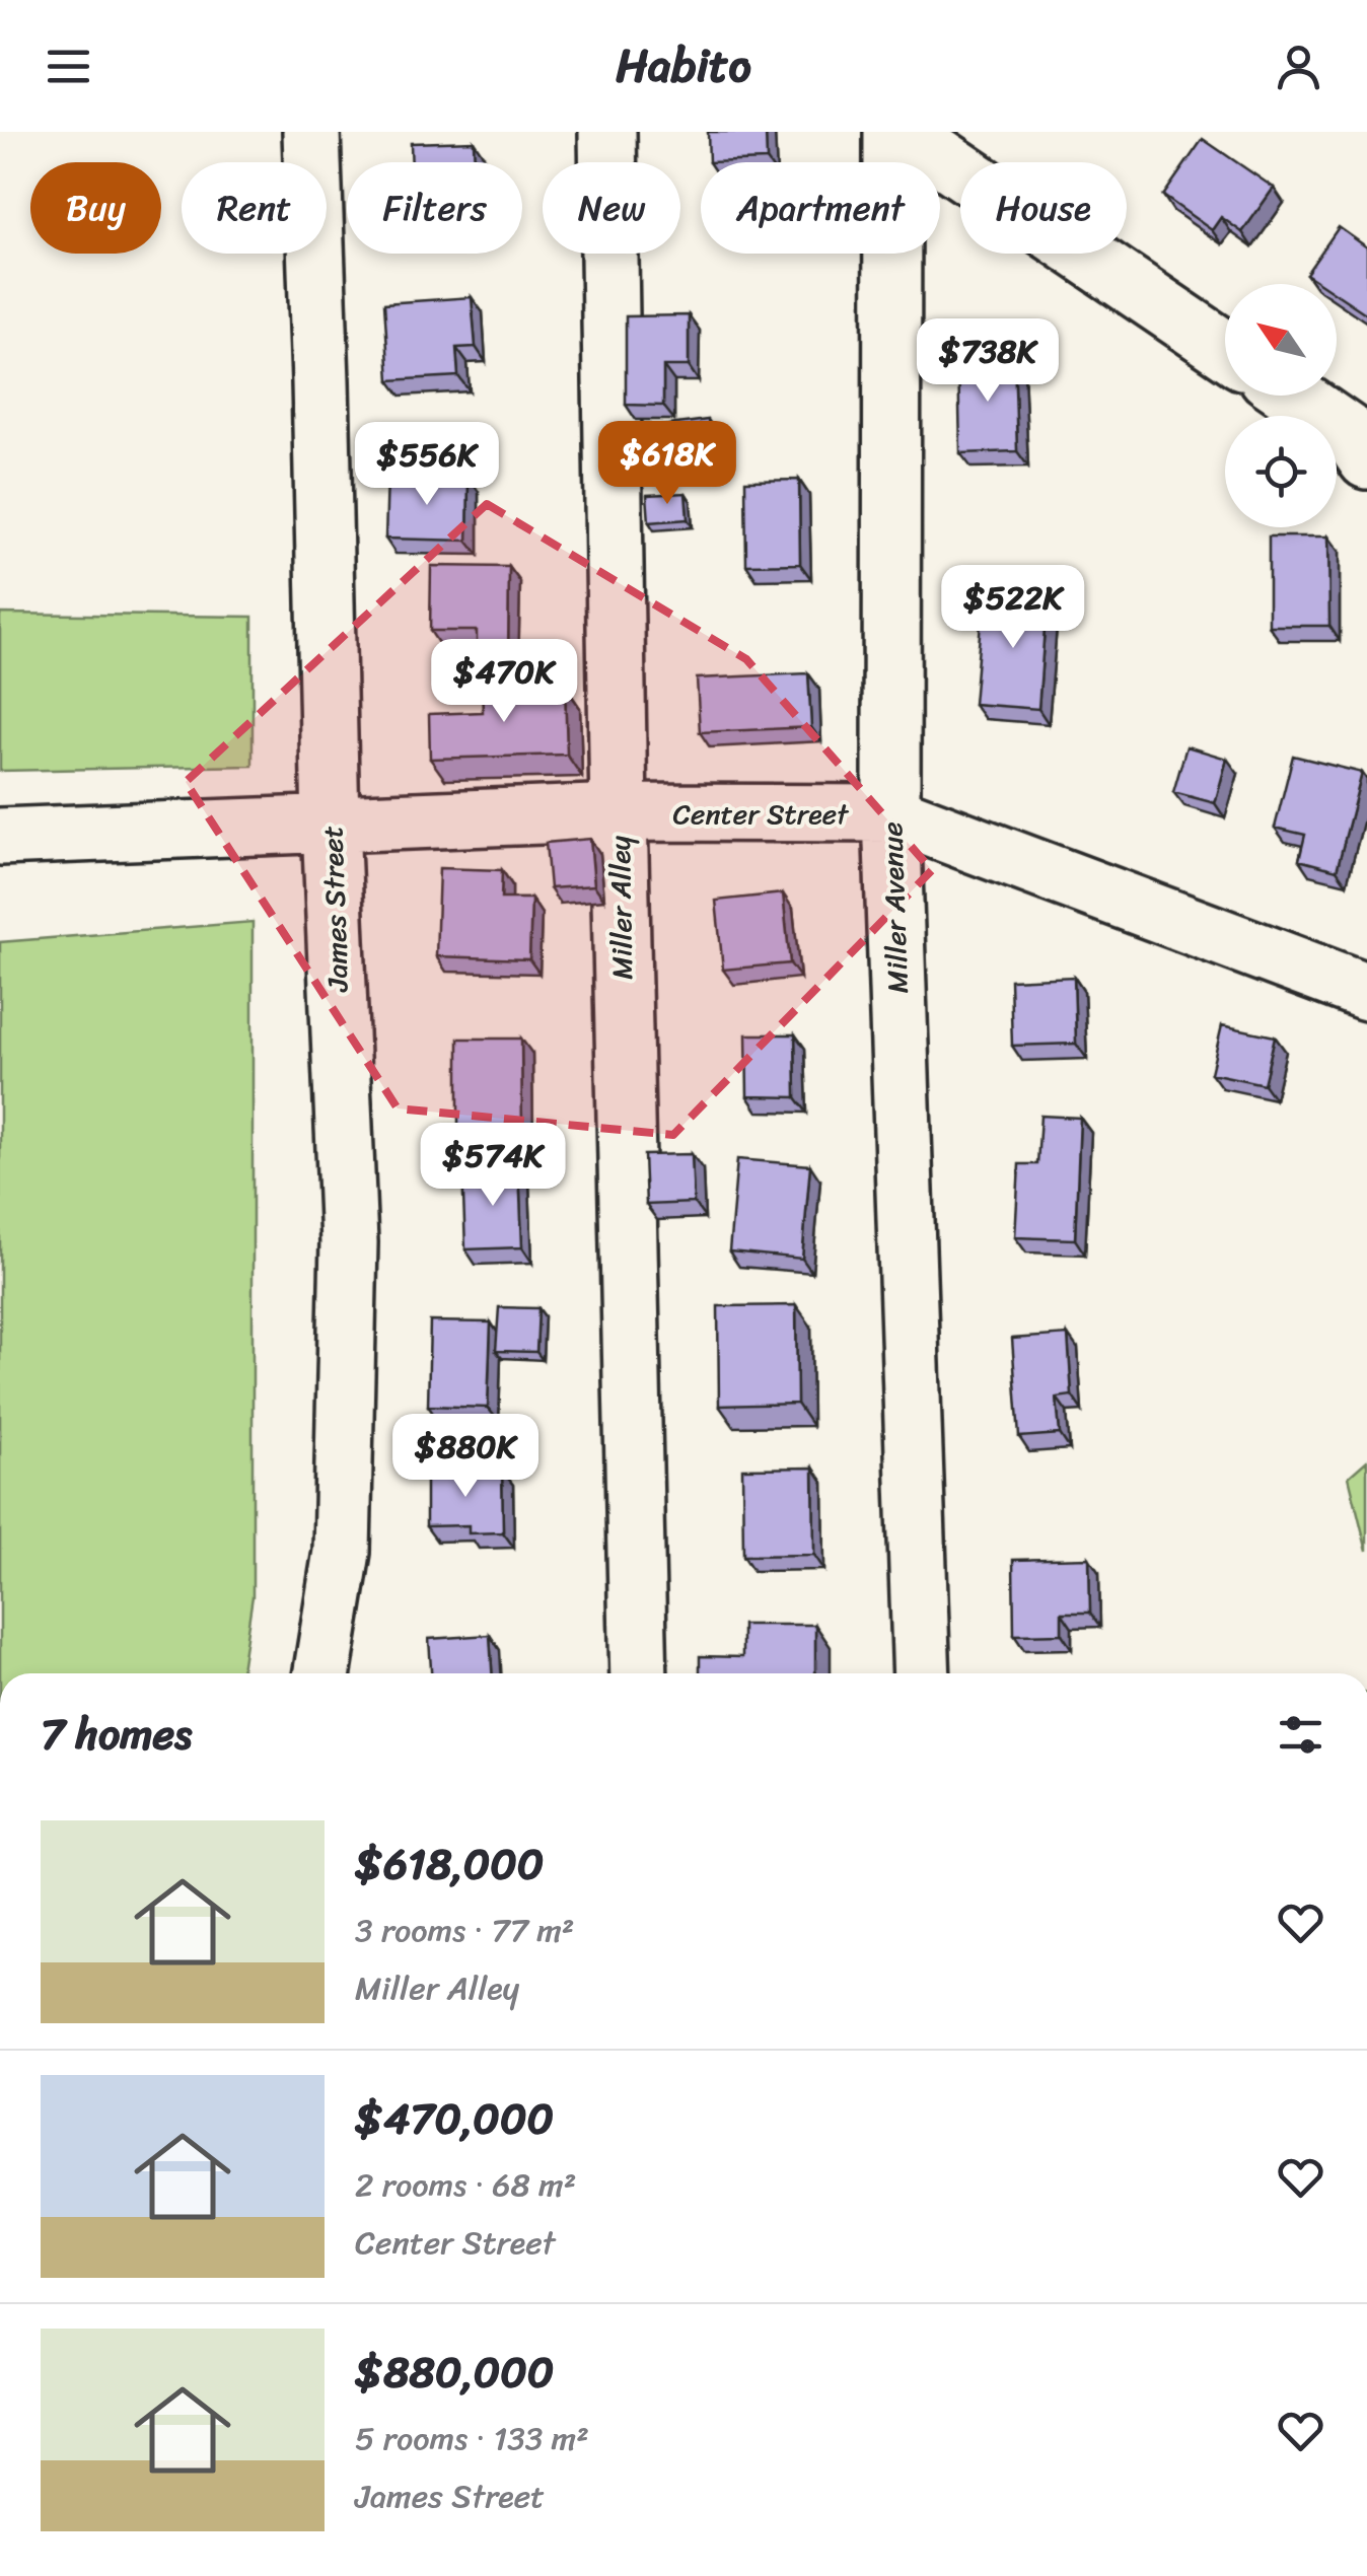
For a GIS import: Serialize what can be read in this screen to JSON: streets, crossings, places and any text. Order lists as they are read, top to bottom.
{
  "streets": {
    "street": [
      "Center Street",
      "Miller Alley",
      "Miller Avenue",
      "James Street"
    ]
  },
  "crossings": [
    ["Center Street", "Miller Alley"],
    ["Center Street", "Miller Avenue"],
    ["Center Street", "James Street"]
  ],
  "north": "top left",
  "page": {
    "header": "Habito",
    "chip": [
      "Buy",
      "Rent",
      "Filters",
      "New",
      "Apartment",
      "House"
    ],
    "price": [
      "$738K",
      "$618K",
      "$556K",
      "$522K",
      "$470K",
      "$574K",
      "$880K"
    ],
    "heading": "7 homes",
    "list": [
      {
        "name": "$618,000",
        "note": "3 rooms · 77 m² · Miller Alley"
      },
      {
        "name": "$470,000",
        "note": "2 rooms · 68 m² · Center Street"
      },
      {
        "name": "$880,000",
        "note": "5 rooms · 133 m² · James Street"
      }
    ]
  }
}
